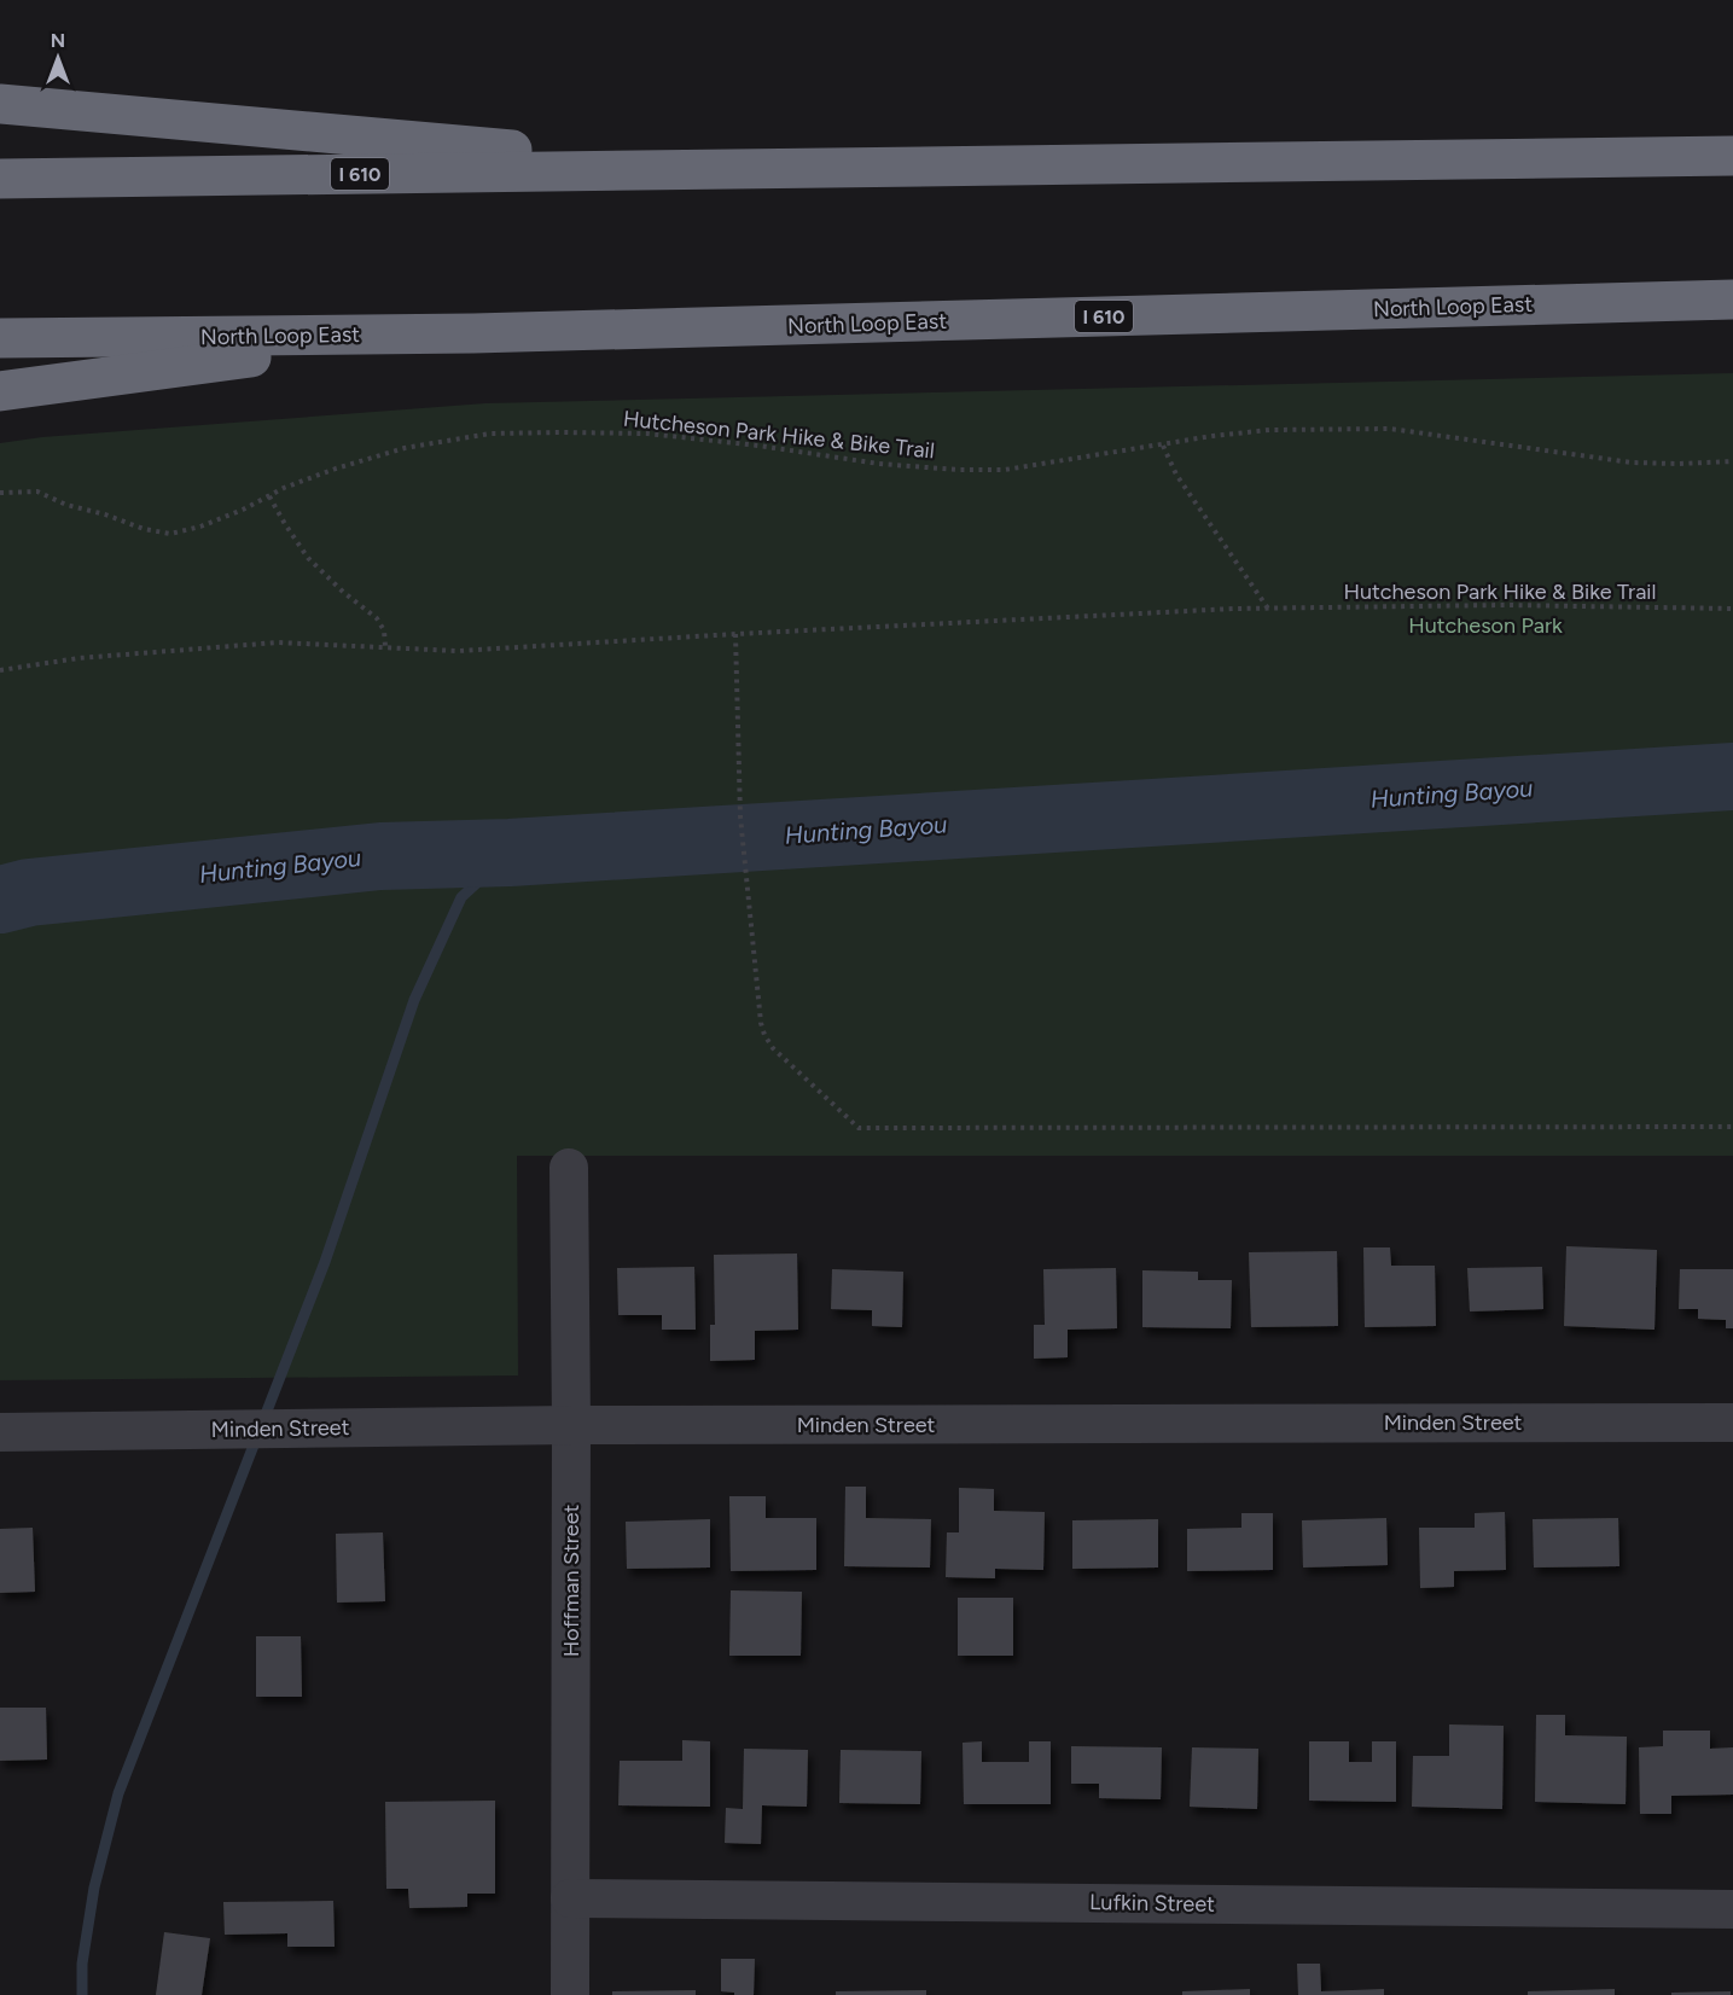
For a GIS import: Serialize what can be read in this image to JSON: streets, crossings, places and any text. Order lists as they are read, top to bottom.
{
  "streets": {
    "highway": ["I 610", "North Loop East"],
    "street": ["Minden Street", "Hoffman Street", "Lufkin Street"],
    "path": ["Hutcheson Park Hike & Bike Trail"]
  },
  "crossings": [
    ["Minden Street", "Hoffman Street"],
    ["Hoffman Street", "Lufkin Street"]
  ],
  "water": ["Hunting Bayou"],
  "parks": ["Hutcheson Park"],
  "north": "top"
}
